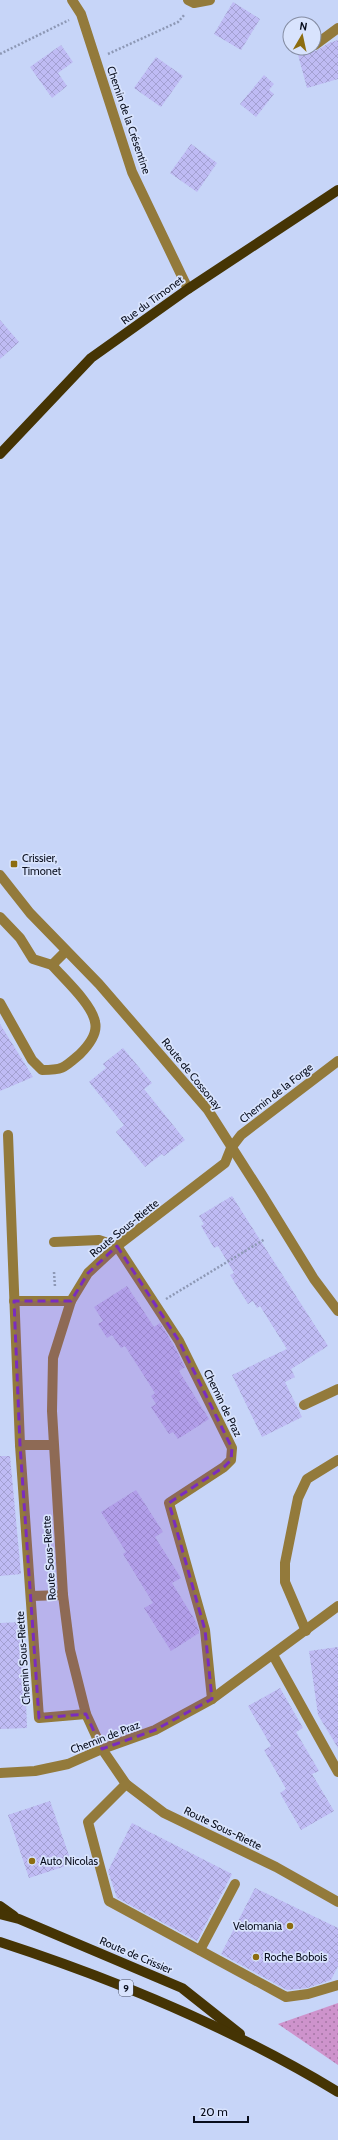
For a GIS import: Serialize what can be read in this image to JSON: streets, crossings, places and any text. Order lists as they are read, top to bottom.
{
  "streets": {
    "main road": ["Rue du Timonet", "Route de Crissier", "9"],
    "street": [
      "Chemin de la Crésentine",
      "Route de Cossonay",
      "Chemin de la Forge",
      "Route Sous-Riette",
      "Chemin de Praz",
      "Chemin Sous-Riette"
    ]
  },
  "crossings": [
    ["Chemin de la Crésentine", "Rue du Timonet"],
    ["Route de Cossonay", "Chemin de la Forge"],
    ["Route de Cossonay", "Route Sous-Riette"],
    ["Chemin de la Forge", "Route Sous-Riette"],
    ["Route Sous-Riette", "Chemin de Praz"],
    ["Route Sous-Riette", "Chemin Sous-Riette"],
    ["Route de Crissier", "9"]
  ],
  "places": {
    "transit": ["Crissier, Timonet"],
    "other": ["Auto Nicolas", "Velomania", "Roche Bobois"]
  },
  "scale_bar": "20 m",
  "north": "top"
}
